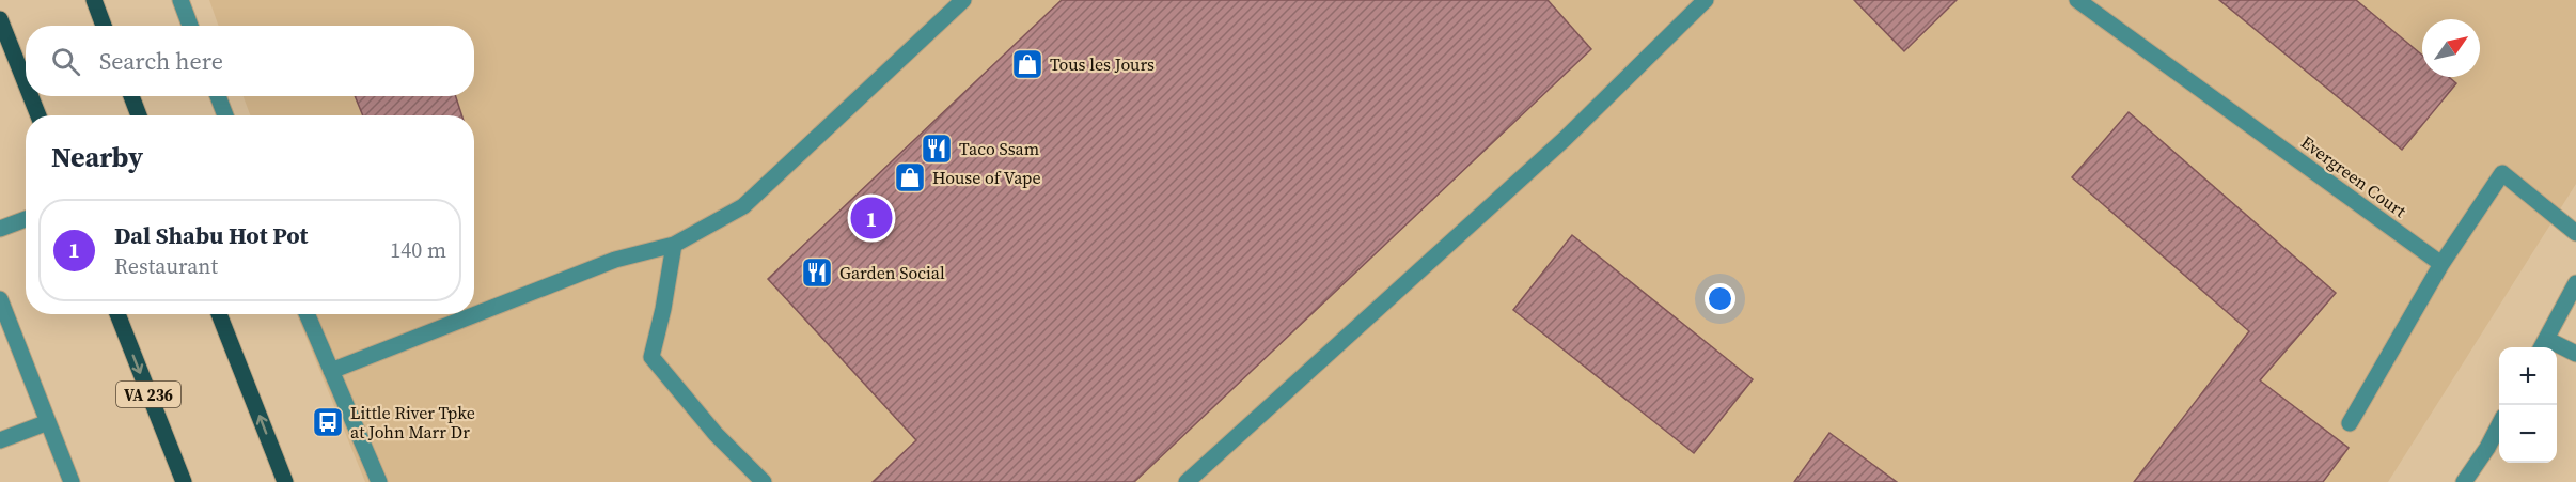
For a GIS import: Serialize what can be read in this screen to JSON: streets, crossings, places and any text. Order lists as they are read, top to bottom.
{
  "streets": {
    "main road": ["VA 236"],
    "street": ["Evergreen Court"]
  },
  "places": {
    "shop": ["Tous les Jours", "House of Vape"],
    "restaurant": ["Taco Ssam", "Garden Social"],
    "bus stop": ["Little River Tpke at John Marr Dr"]
  },
  "north": "top right",
  "page": {
    "search": "Search here",
    "heading": "Nearby",
    "pins": "1",
    "list": [
      {
        "mark": "1",
        "name": "Dal Shabu Hot Pot",
        "note": "Restaurant",
        "value": "140 m"
      }
    ],
    "map_buttons": ["+", "−"]
  }
}
